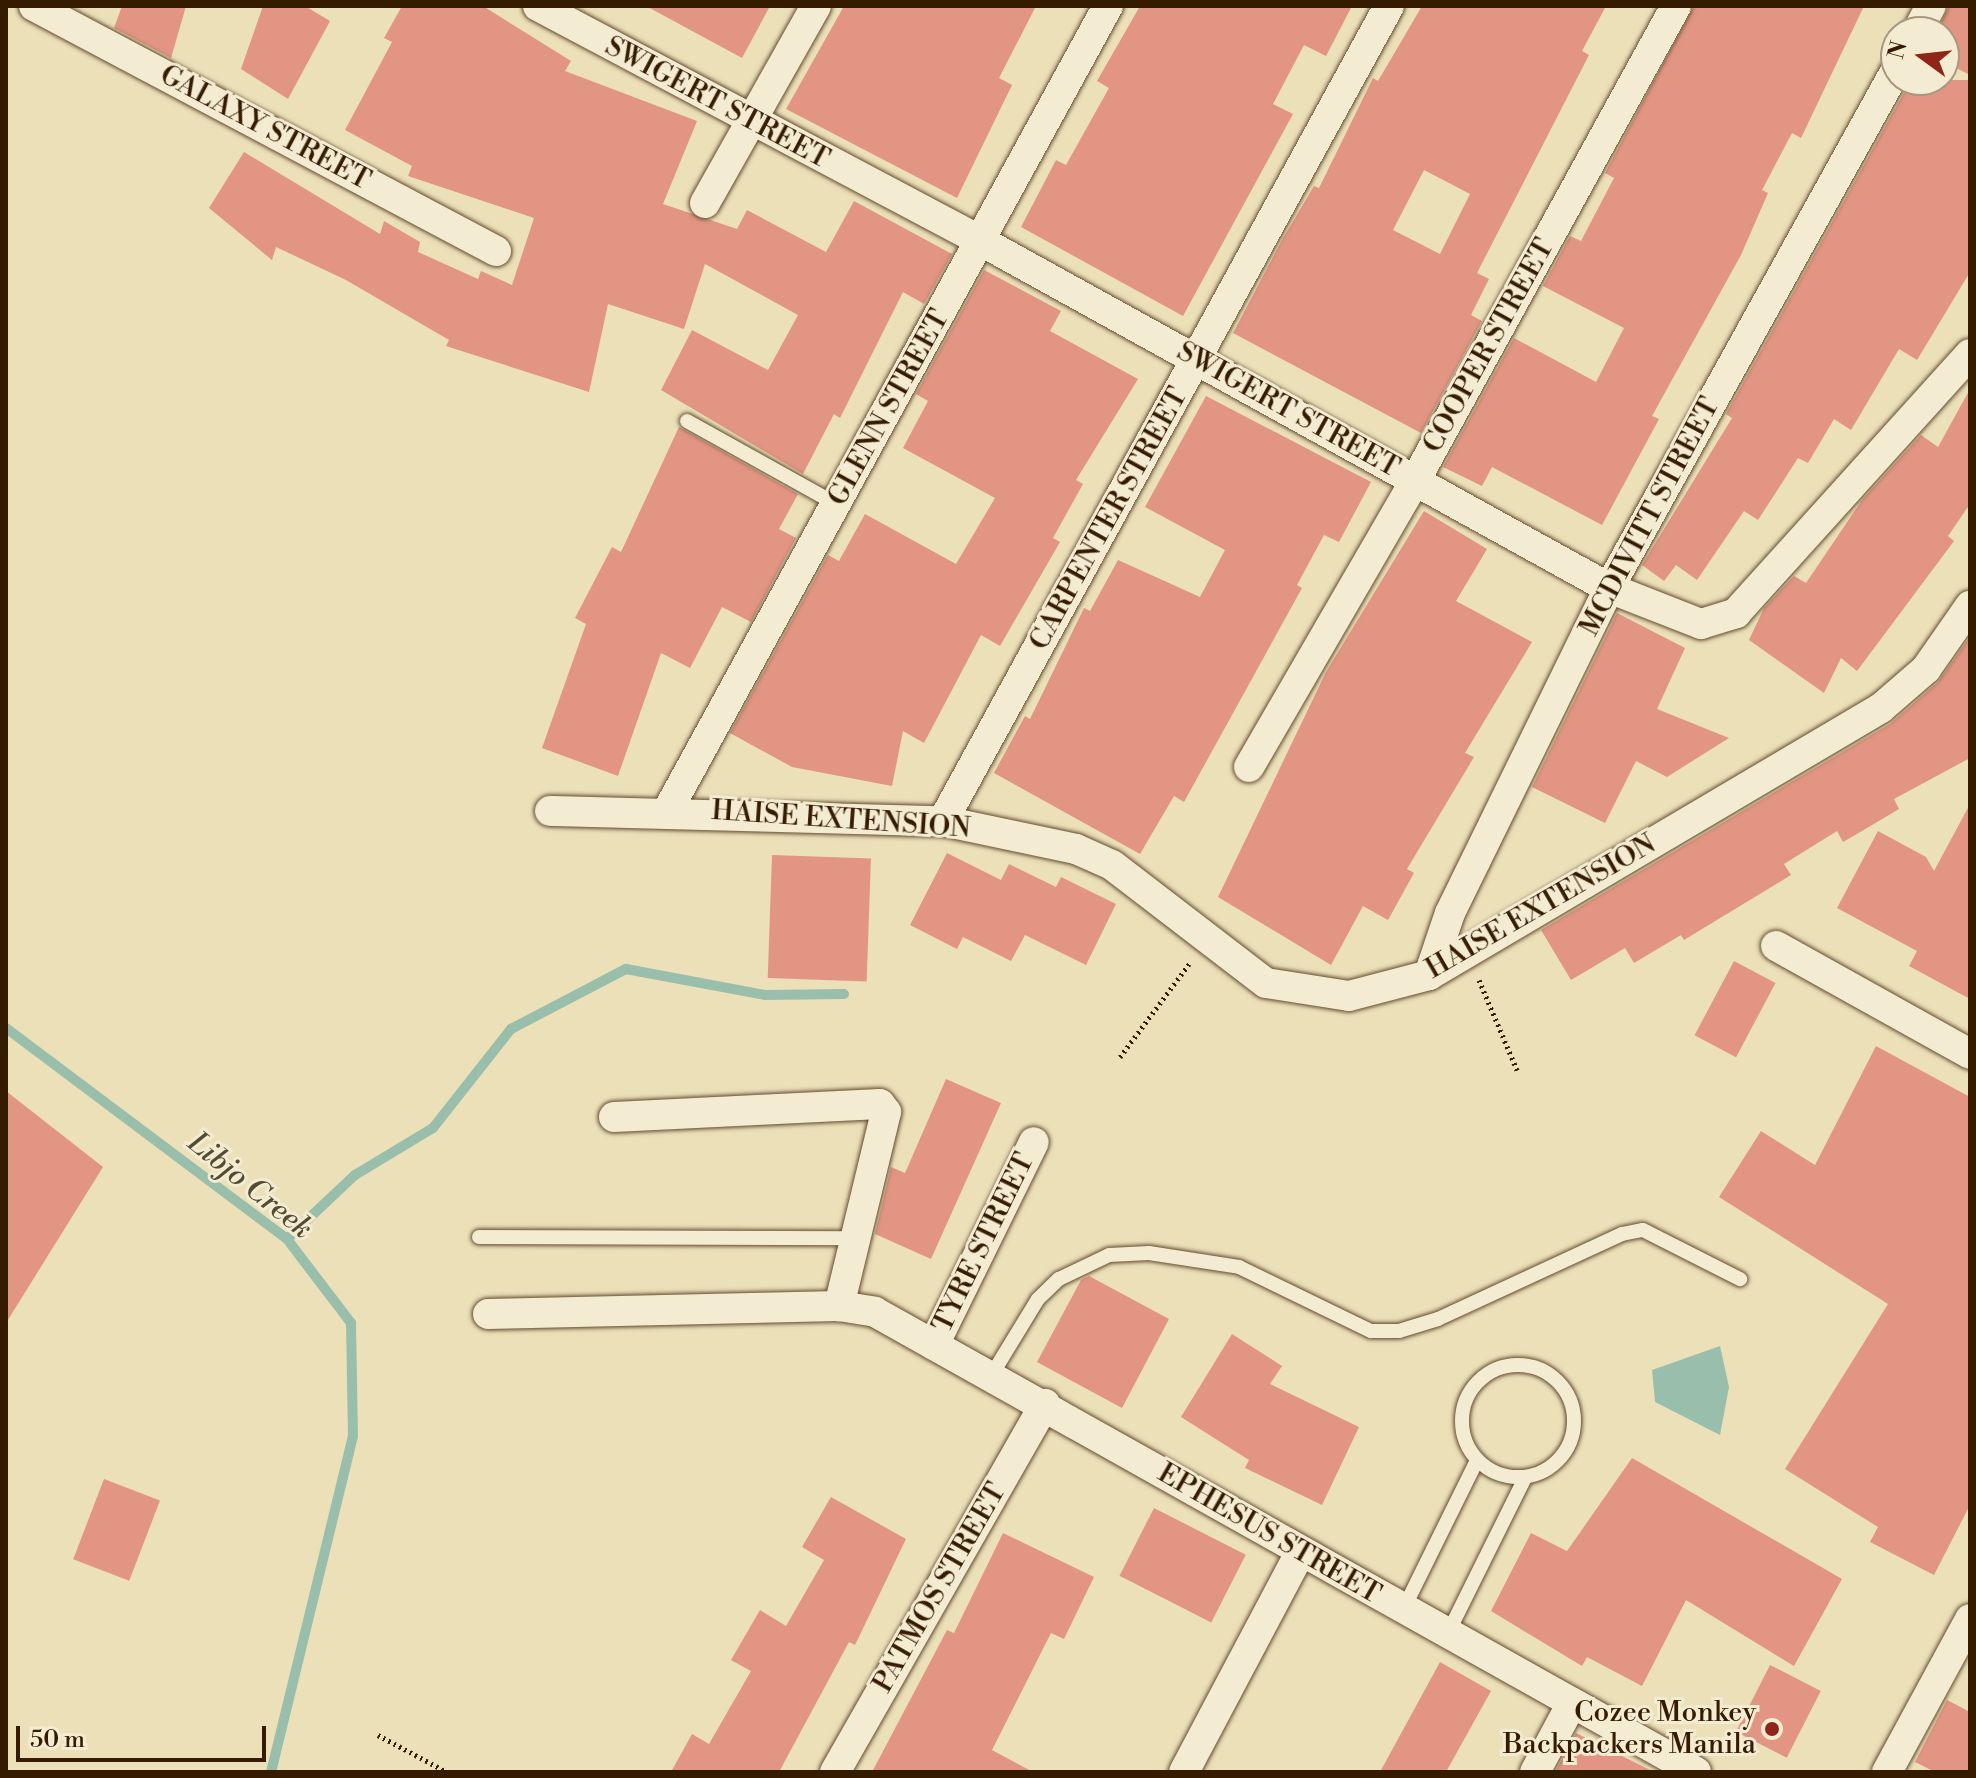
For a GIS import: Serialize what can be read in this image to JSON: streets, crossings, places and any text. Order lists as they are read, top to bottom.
{
  "streets": {
    "street": [
      "SWIGERT STREET",
      "GALAXY STREET",
      "COOPER STREET",
      "GLENN STREET",
      "MCDIVITT STREET",
      "CARPENTER STREET",
      "HAISE EXTENSION",
      "TYRE STREET",
      "EPHESUS STREET",
      "PATMOS STREET"
    ]
  },
  "crossings": [
    ["SWIGERT STREET", "COOPER STREET"],
    ["SWIGERT STREET", "GLENN STREET"],
    ["SWIGERT STREET", "MCDIVITT STREET"],
    ["SWIGERT STREET", "CARPENTER STREET"],
    ["GLENN STREET", "HAISE EXTENSION"],
    ["MCDIVITT STREET", "HAISE EXTENSION"],
    ["CARPENTER STREET", "HAISE EXTENSION"],
    ["TYRE STREET", "EPHESUS STREET"],
    ["EPHESUS STREET", "PATMOS STREET"]
  ],
  "water": ["Libjo Creek"],
  "places": ["Cozee Monkey Backpackers Manila"],
  "scale_bar": "50 m",
  "north": "left"
}
